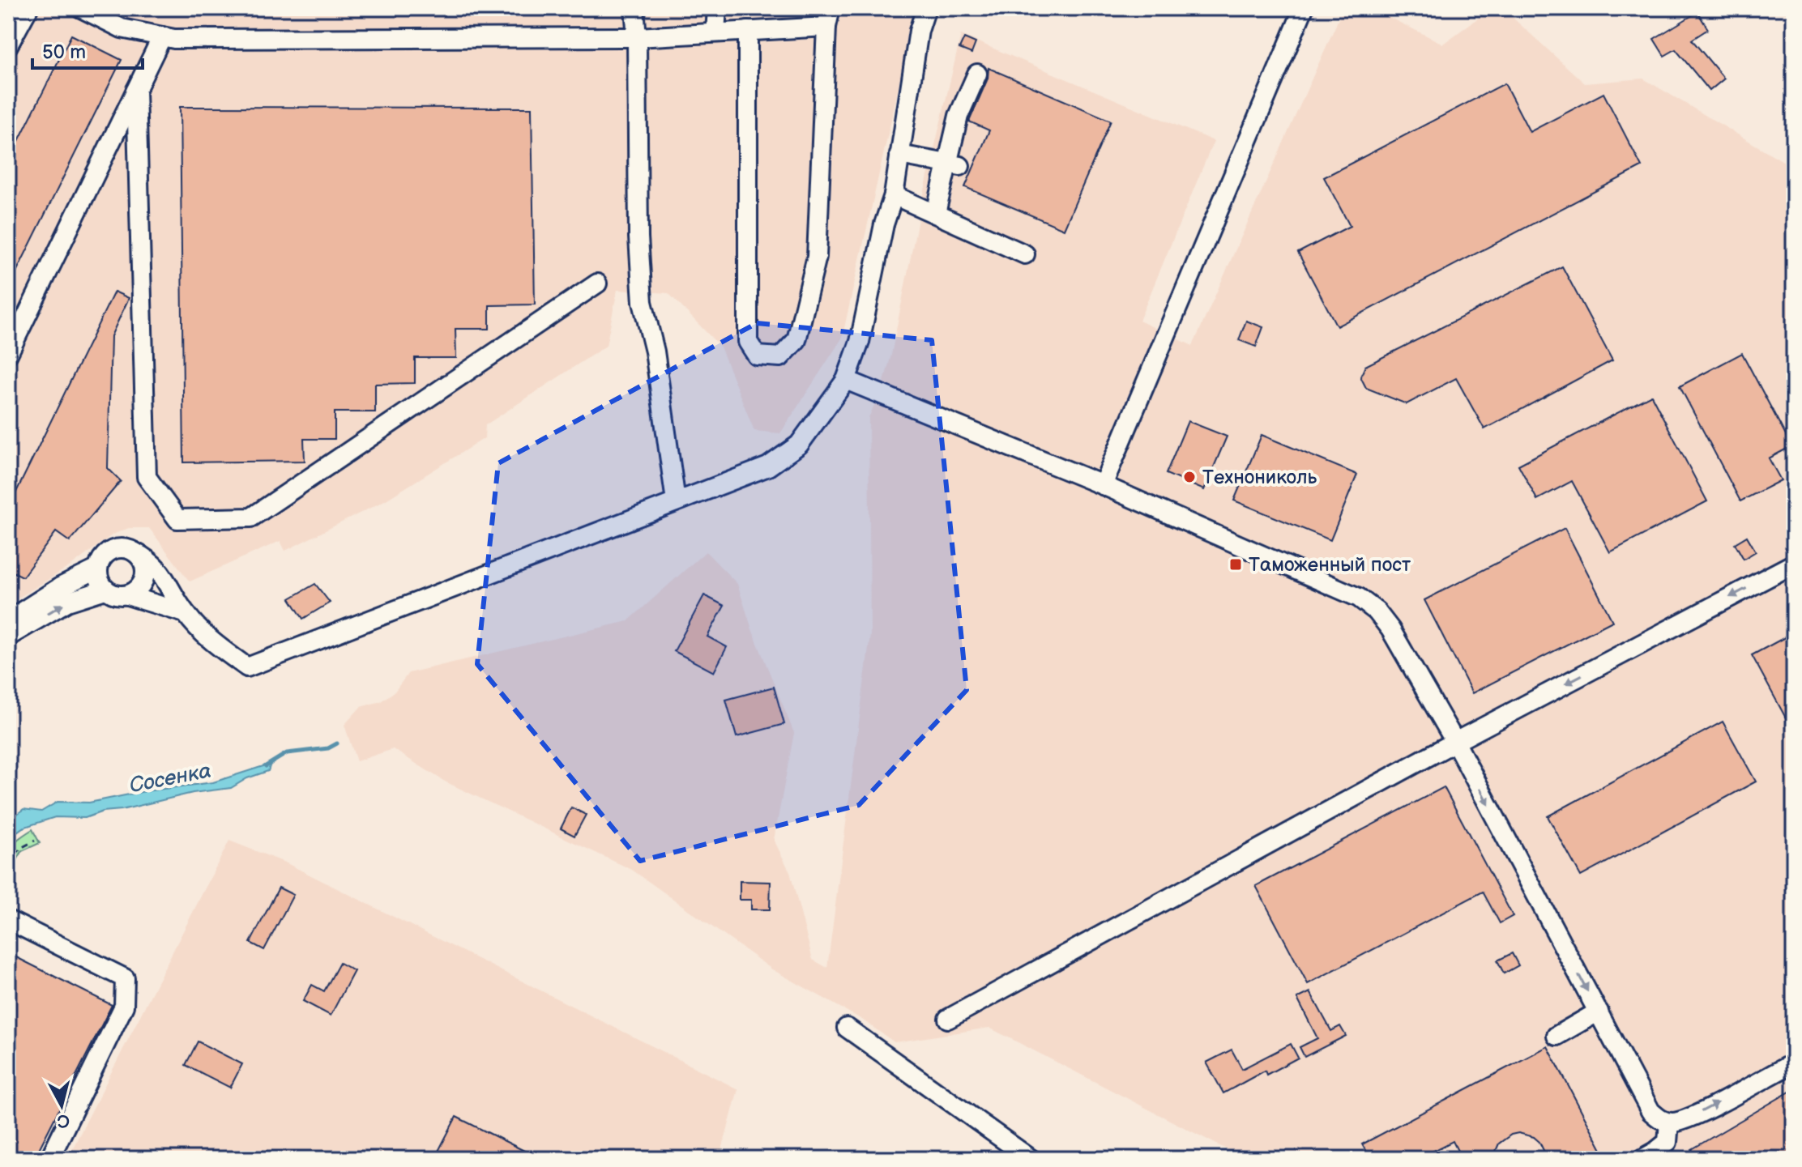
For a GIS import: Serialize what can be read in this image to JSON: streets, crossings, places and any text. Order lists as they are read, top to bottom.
{
  "water": ["Сосенка"],
  "places": {
    "other": ["Технониколь"],
    "transit": ["Таможенный пост"]
  },
  "scale_bar": "50 m",
  "north": "bottom"
}
